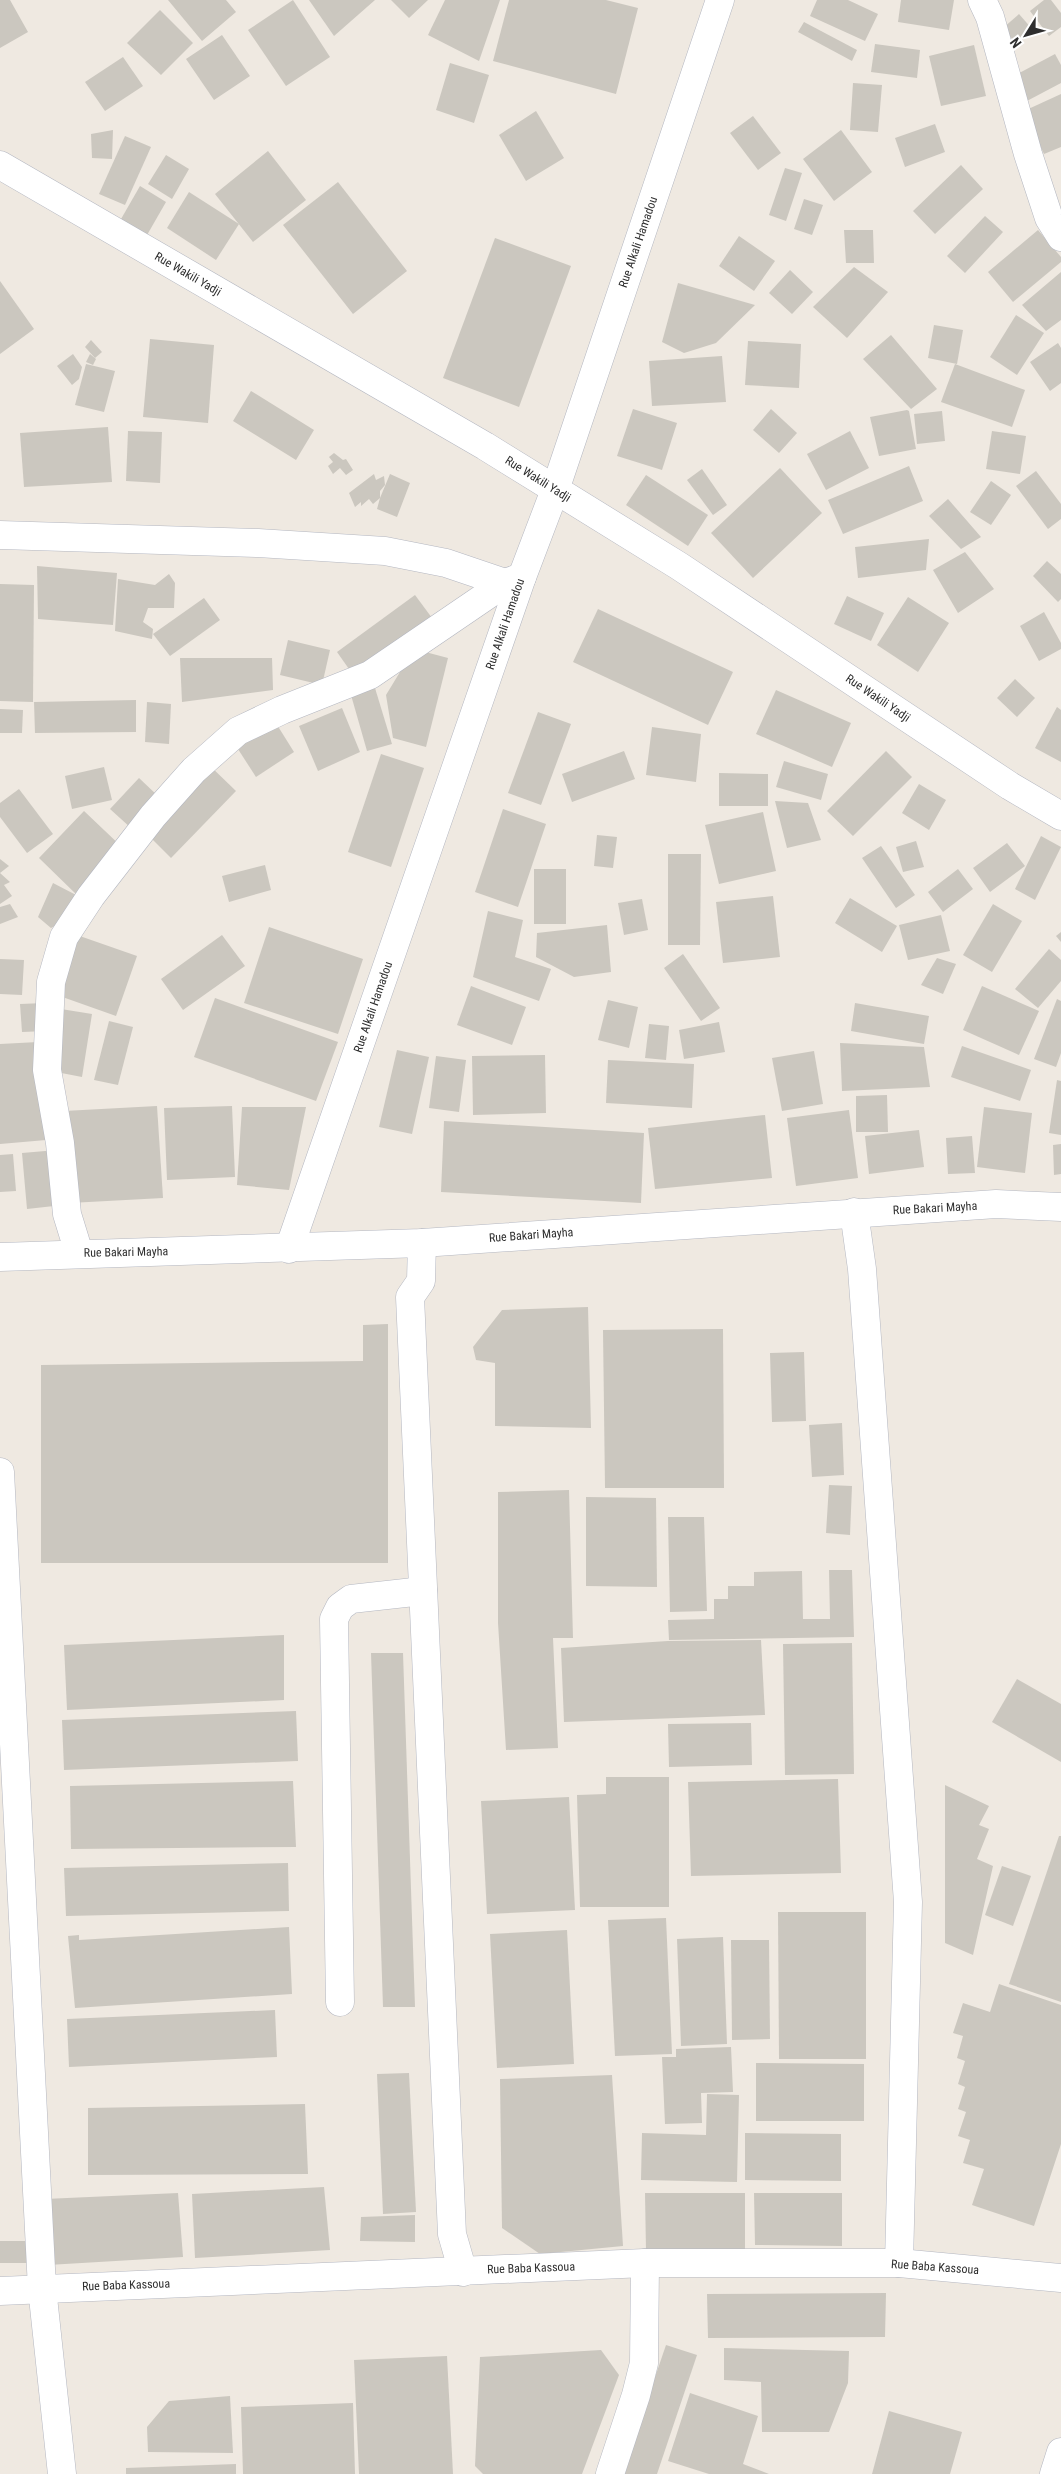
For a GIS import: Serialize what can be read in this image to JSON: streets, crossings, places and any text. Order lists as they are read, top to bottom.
{
  "streets": {
    "street": [
      "Rue Alkali Hamadou",
      "Rue Wakili Yadji",
      "Rue Bakari Mayha",
      "Rue Baba Kassoua"
    ]
  },
  "crossings": [
    ["Rue Alkali Hamadou", "Rue Wakili Yadji"],
    ["Rue Alkali Hamadou", "Rue Bakari Mayha"]
  ],
  "north": "bottom left"
}
